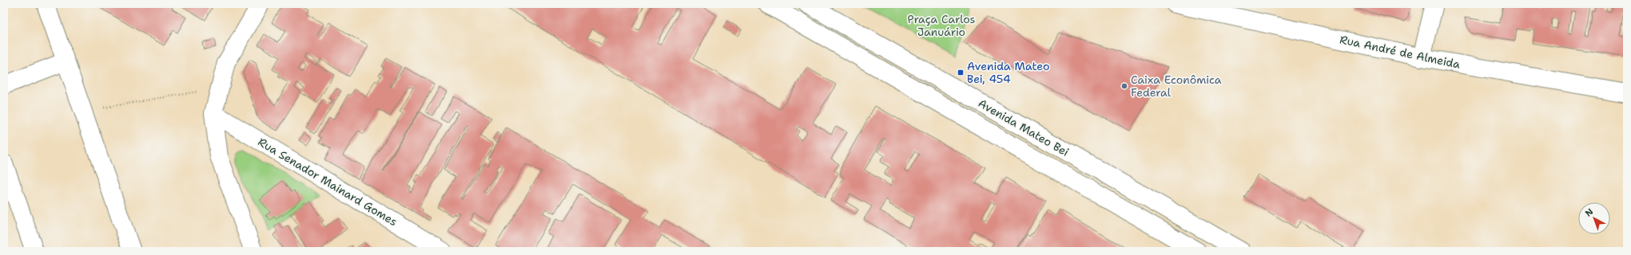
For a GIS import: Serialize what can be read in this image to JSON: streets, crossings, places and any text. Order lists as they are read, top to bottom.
{
  "streets": {
    "main road": ["Rua André de Almeida", "Avenida Mateo Bei", "Rua Senador Mainard Gomes"]
  },
  "parks": ["Praça Carlos Januário"],
  "places": {
    "transit": ["Avenida Mateo Bei, 454"],
    "other": ["Caixa Econômica Federal"]
  },
  "north": "top left"
}
